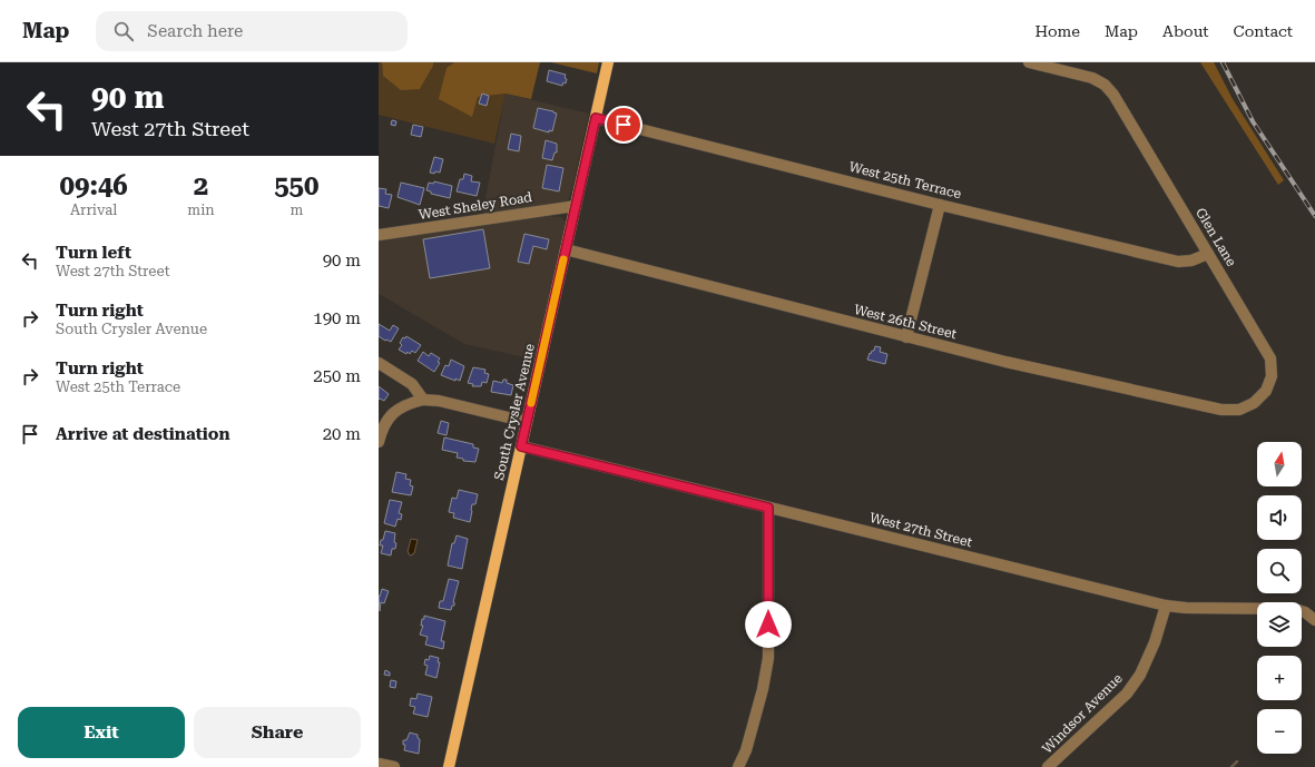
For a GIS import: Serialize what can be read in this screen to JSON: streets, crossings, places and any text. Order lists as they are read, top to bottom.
{
  "streets": {
    "main road": ["South Crysler Avenue"],
    "street": [
      "West 25th Terrace",
      "West Sheley Road",
      "Glen Lane",
      "West 26th Street",
      "West 27th Street",
      "Windsor Avenue"
    ]
  },
  "crossings": [
    ["West 25th Terrace", "Glen Lane"],
    ["West 25th Terrace", "South Crysler Avenue"],
    ["West Sheley Road", "South Crysler Avenue"],
    ["Glen Lane", "West 26th Street"],
    ["West 26th Street", "South Crysler Avenue"],
    ["South Crysler Avenue", "West 27th Street"],
    ["West 27th Street", "Windsor Avenue"]
  ],
  "north": "top",
  "page": {
    "header": "Map",
    "search": "Search here",
    "nav": [
      "Home",
      "Map",
      "About",
      "Contact"
    ],
    "turn": ["90 m", "West 27th Street"],
    "eta": [
      "09:46",
      "Arrival",
      "2",
      "min",
      "550",
      "m"
    ],
    "list": [
      {
        "name": "Turn left",
        "note": "West 27th Street",
        "value": "90 m"
      },
      {
        "name": "Turn right",
        "note": "South Crysler Avenue",
        "value": "190 m"
      },
      {
        "name": "Turn right",
        "note": "West 25th Terrace",
        "value": "250 m"
      },
      {
        "name": "Arrive at destination",
        "value": "20 m"
      }
    ],
    "map_buttons": ["+", "−"],
    "buttons": ["Exit", "Share"]
  }
}
